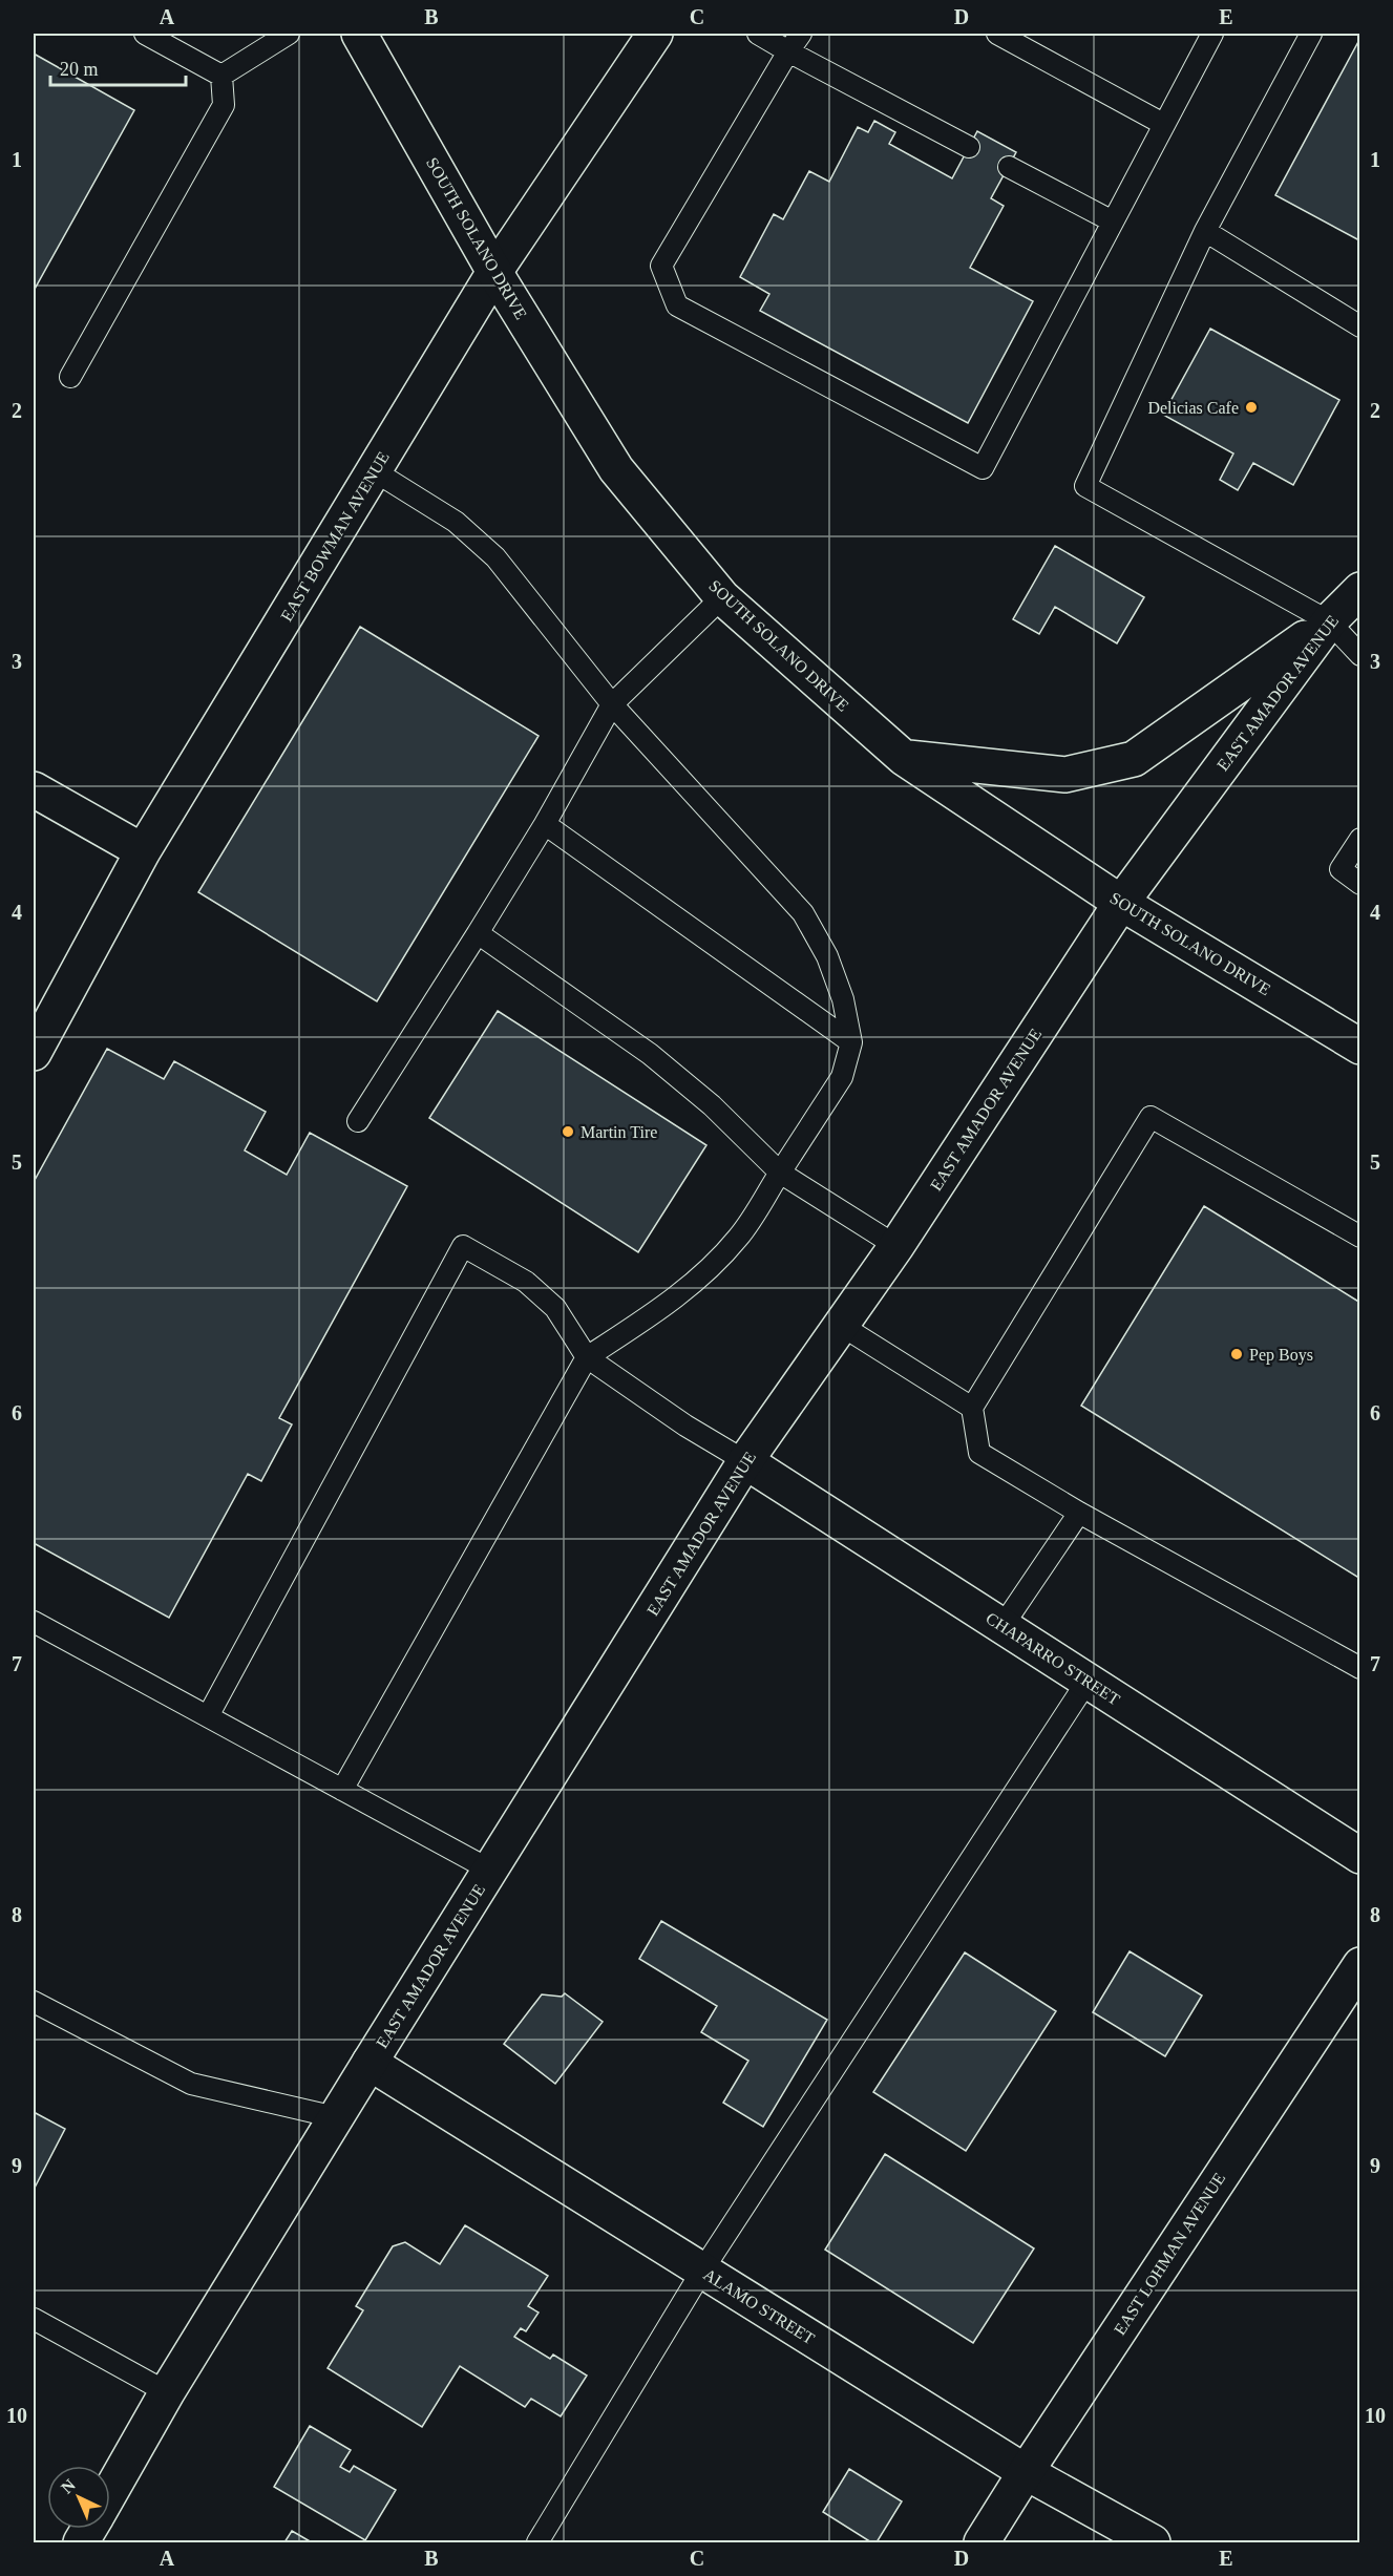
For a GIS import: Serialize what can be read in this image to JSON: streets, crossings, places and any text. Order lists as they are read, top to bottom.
{
  "streets": {
    "main road": [
      "SOUTH SOLANO DRIVE",
      "EAST BOWMAN AVENUE",
      "EAST AMADOR AVENUE",
      "CHAPARRO STREET",
      "EAST LOHMAN AVENUE",
      "ALAMO STREET"
    ]
  },
  "crossings": [
    ["SOUTH SOLANO DRIVE", "EAST BOWMAN AVENUE"],
    ["SOUTH SOLANO DRIVE", "EAST AMADOR AVENUE"],
    ["EAST AMADOR AVENUE", "CHAPARRO STREET"],
    ["EAST AMADOR AVENUE", "ALAMO STREET"],
    ["EAST LOHMAN AVENUE", "ALAMO STREET"]
  ],
  "places": ["Delicias Cafe", "Martin Tire", "Pep Boys"],
  "scale_bar": "20 m",
  "north": "top left",
  "grid": {
    "columns": [
      "A",
      "B",
      "C",
      "D",
      "E"
    ],
    "rows": [
      "1",
      "2",
      "3",
      "4",
      "5",
      "6",
      "7",
      "8",
      "9",
      "10"
    ]
  }
}
